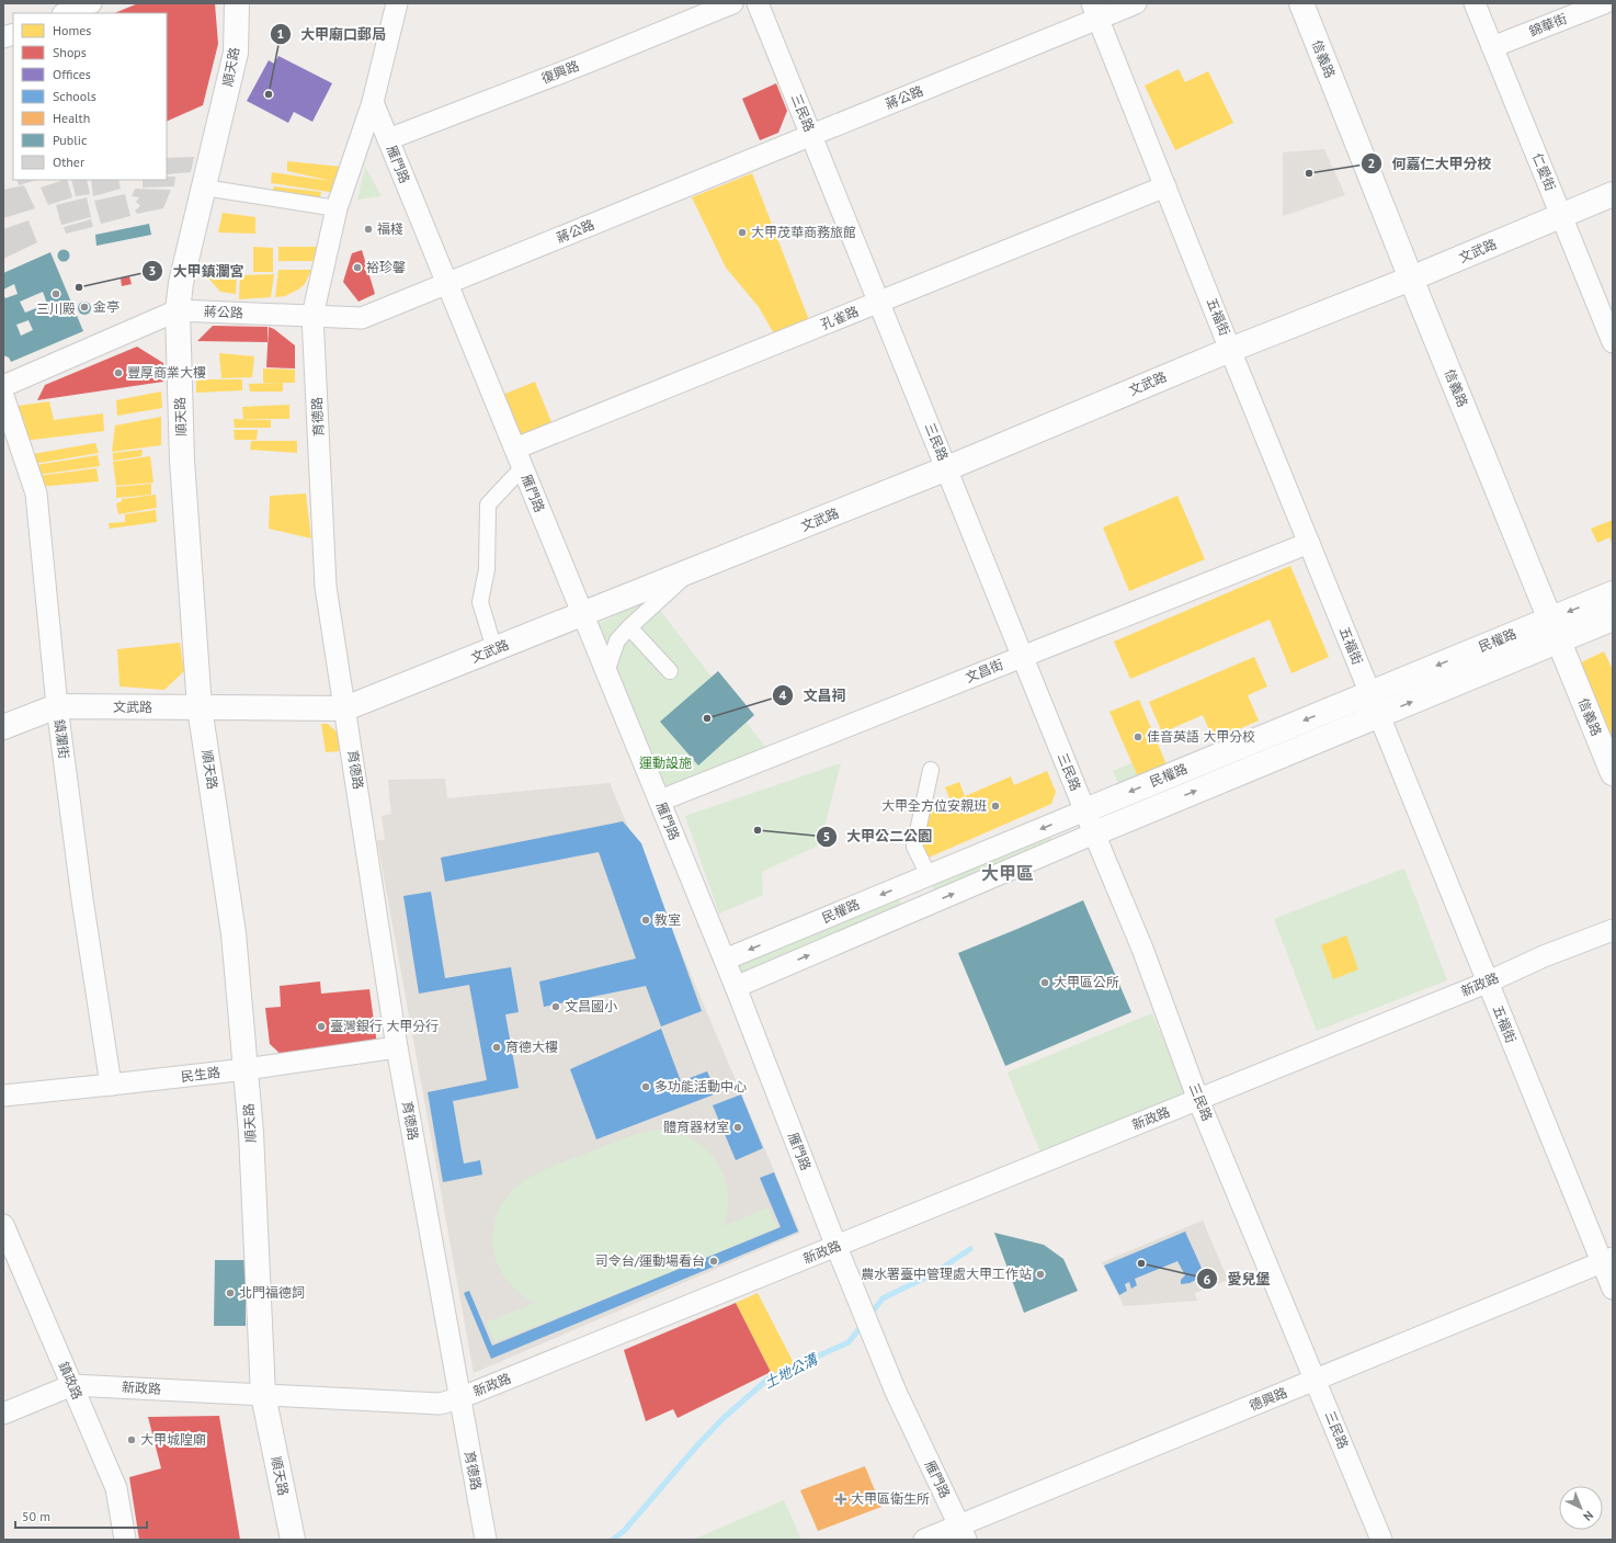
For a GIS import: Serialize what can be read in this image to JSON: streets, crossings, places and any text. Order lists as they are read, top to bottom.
{
  "streets": {
    "street": [
      "錦華街",
      "信義路",
      "順天路",
      "復興路",
      "蔣公路",
      "三民路",
      "雁門路",
      "仁愛街",
      "文武路",
      "五福街",
      "孔雀路",
      "育德路",
      "民權路",
      "文昌街",
      "鎮瀾街",
      "新政路",
      "民生路",
      "鎮政路",
      "德興路"
    ]
  },
  "crossings": [
    ["錦華街", "仁愛街"],
    ["信義路", "文武路"],
    ["信義路", "民權路"],
    ["順天路", "蔣公路"],
    ["順天路", "文武路"],
    ["順天路", "新政路"],
    ["順天路", "民生路"],
    ["復興路", "雁門路"],
    ["蔣公路", "三民路"],
    ["蔣公路", "雁門路"],
    ["蔣公路", "五福街"],
    ["蔣公路", "育德路"],
    ["三民路", "文武路"],
    ["三民路", "孔雀路"],
    ["三民路", "民權路"],
    ["三民路", "文昌街"],
    ["三民路", "新政路"],
    ["三民路", "德興路"],
    ["雁門路", "文武路"],
    ["雁門路", "孔雀路"],
    ["雁門路", "育德路"],
    ["雁門路", "民權路"],
    ["雁門路", "文昌街"],
    ["雁門路", "新政路"],
    ["雁門路", "德興路"],
    ["仁愛街", "文武路"],
    ["文武路", "五福街"],
    ["文武路", "育德路"],
    ["文武路", "鎮瀾街"],
    ["五福街", "孔雀路"],
    ["五福街", "民權路"],
    ["五福街", "文昌街"],
    ["五福街", "新政路"],
    ["五福街", "德興路"],
    ["育德路", "新政路"],
    ["育德路", "民生路"],
    ["鎮瀾街", "民生路"],
    ["新政路", "鎮政路"]
  ],
  "districts": ["大甲區"],
  "water": ["土地公溝"],
  "parks": ["運動設施"],
  "places": {
    "other": [
      "大甲廟口郵局",
      "何嘉仁大甲分校",
      "福棧",
      "大甲茂華商務旅館",
      "裕珍馨",
      "大甲鎮瀾宮",
      "三川殿",
      "金亭",
      "豐厚商業大樓",
      "文昌祠",
      "佳音英語 大甲分校",
      "大甲全方位安親班",
      "大甲公二公園",
      "教室",
      "大甲區公所",
      "文昌國小",
      "臺灣銀行 大甲分行",
      "育德大樓",
      "多功能活動中心",
      "體育器材室",
      "司令台/運動場看台",
      "愛兒堡",
      "農水署臺中管理處大甲工作站",
      "北門福德詞",
      "大甲城隍廟"
    ],
    "health": ["大甲區衛生所"]
  },
  "legend": [
    "Homes",
    "Shops",
    "Offices",
    "Schools",
    "Health",
    "Public",
    "Other"
  ],
  "scale_bar": "50 m",
  "north": "bottom right"
}
